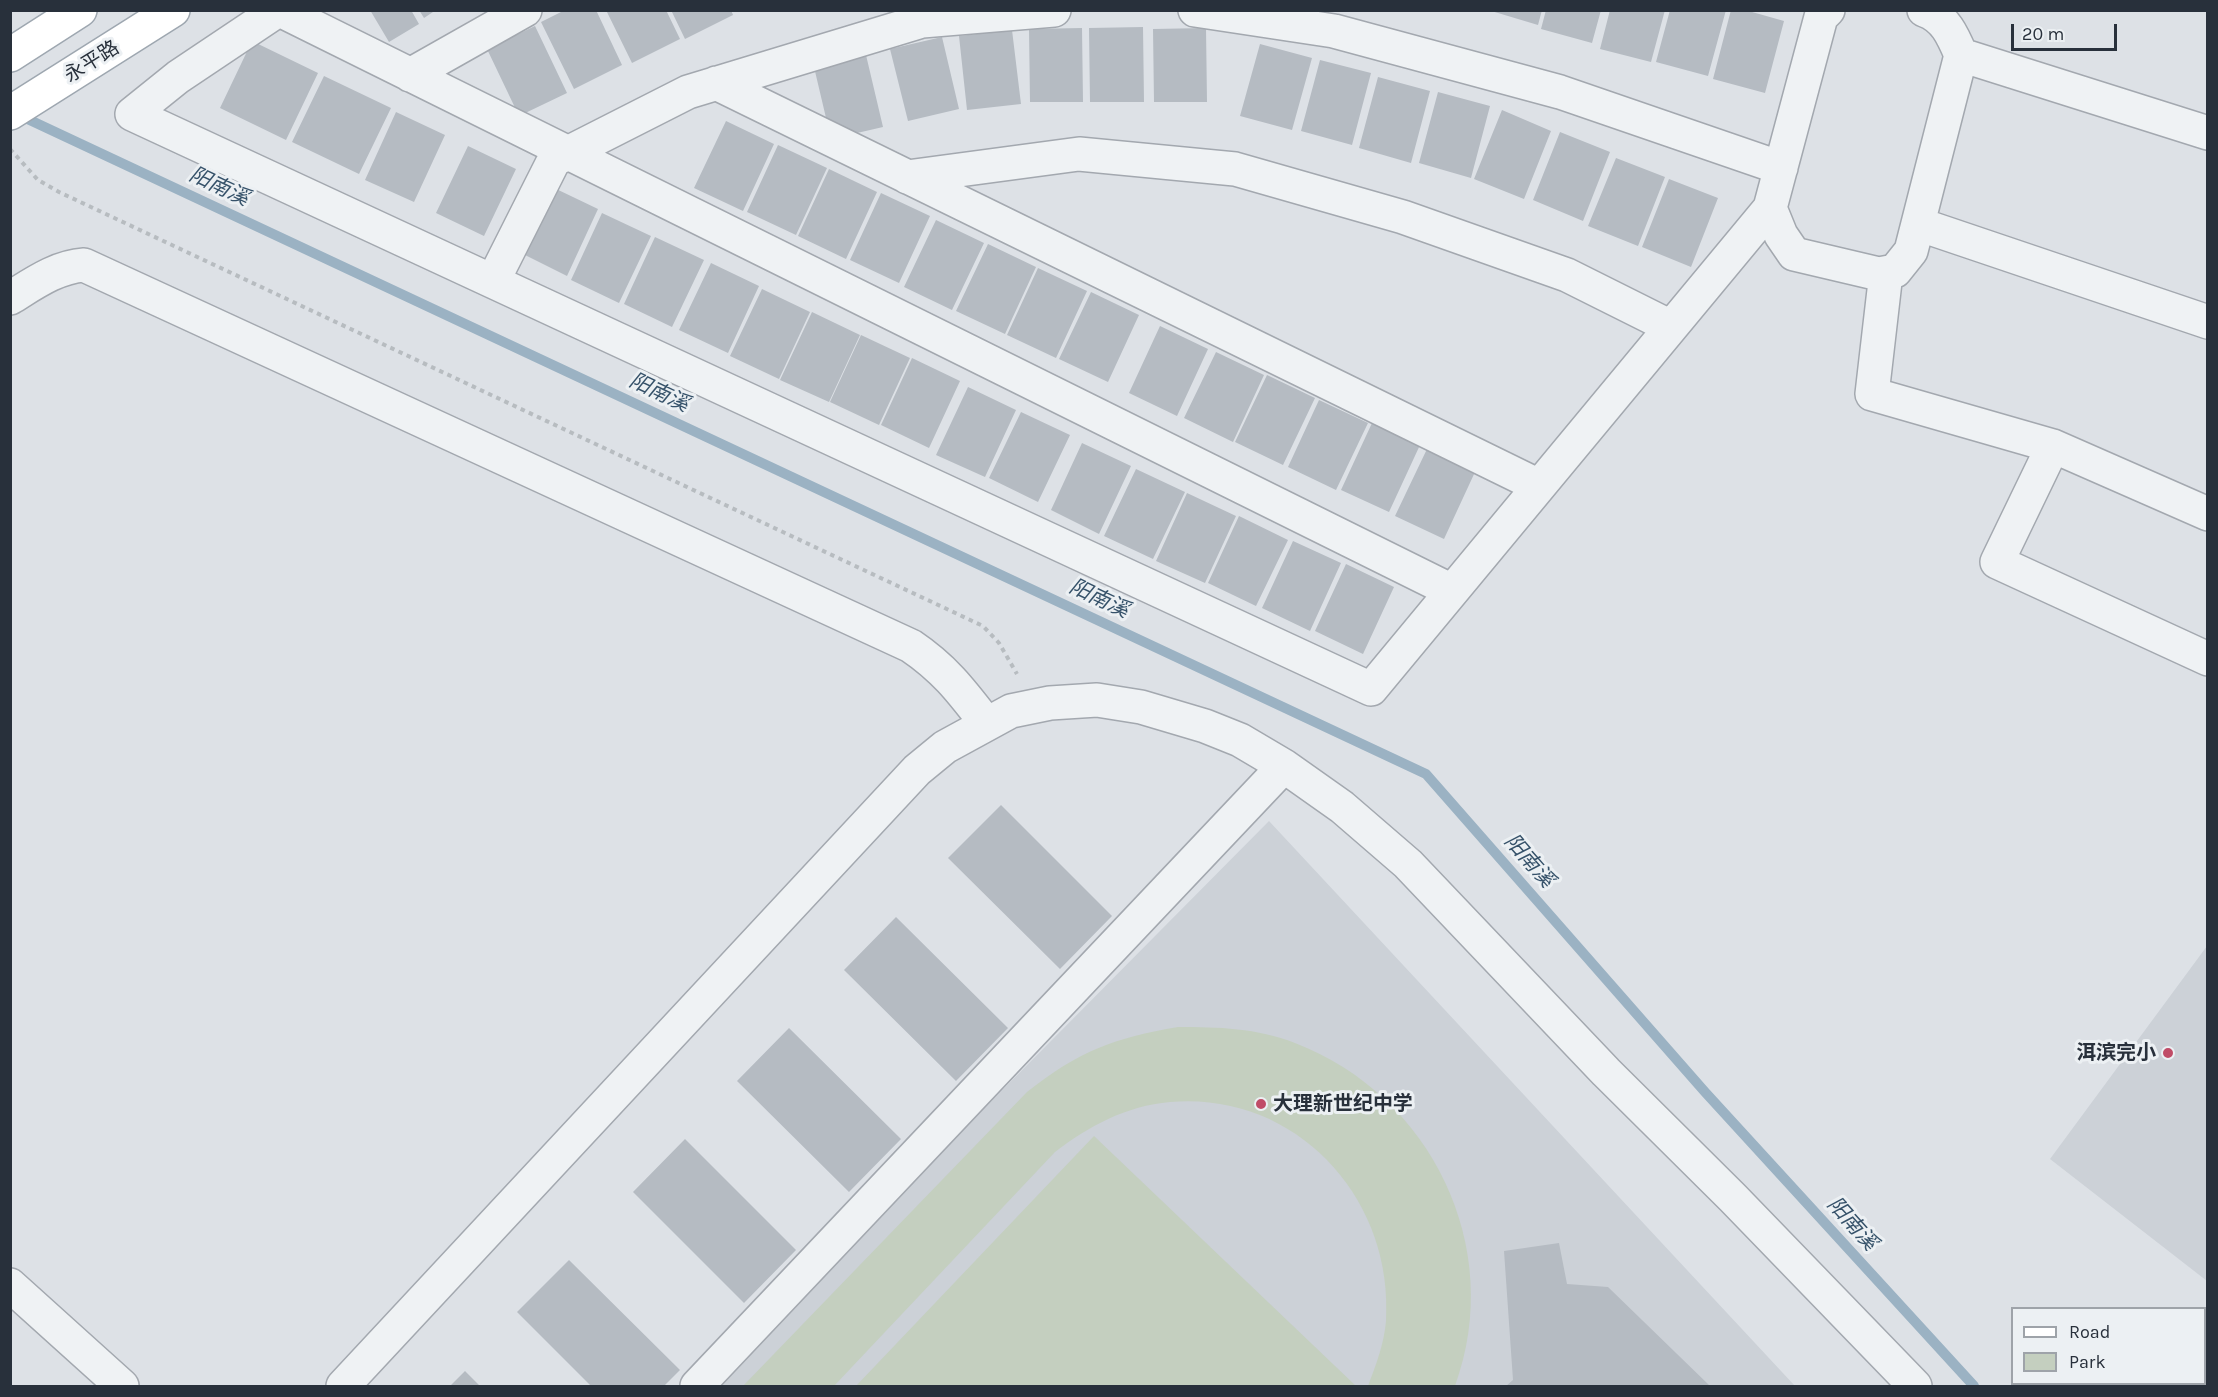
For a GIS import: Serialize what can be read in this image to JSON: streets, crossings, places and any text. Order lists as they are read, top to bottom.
{
  "streets": {
    "main road": ["永平路"]
  },
  "water": ["阳南溪"],
  "places": ["洱滨完小", "大理新世纪中学"],
  "legend": ["Road", "Park"],
  "scale_bar": "20 m"
}
